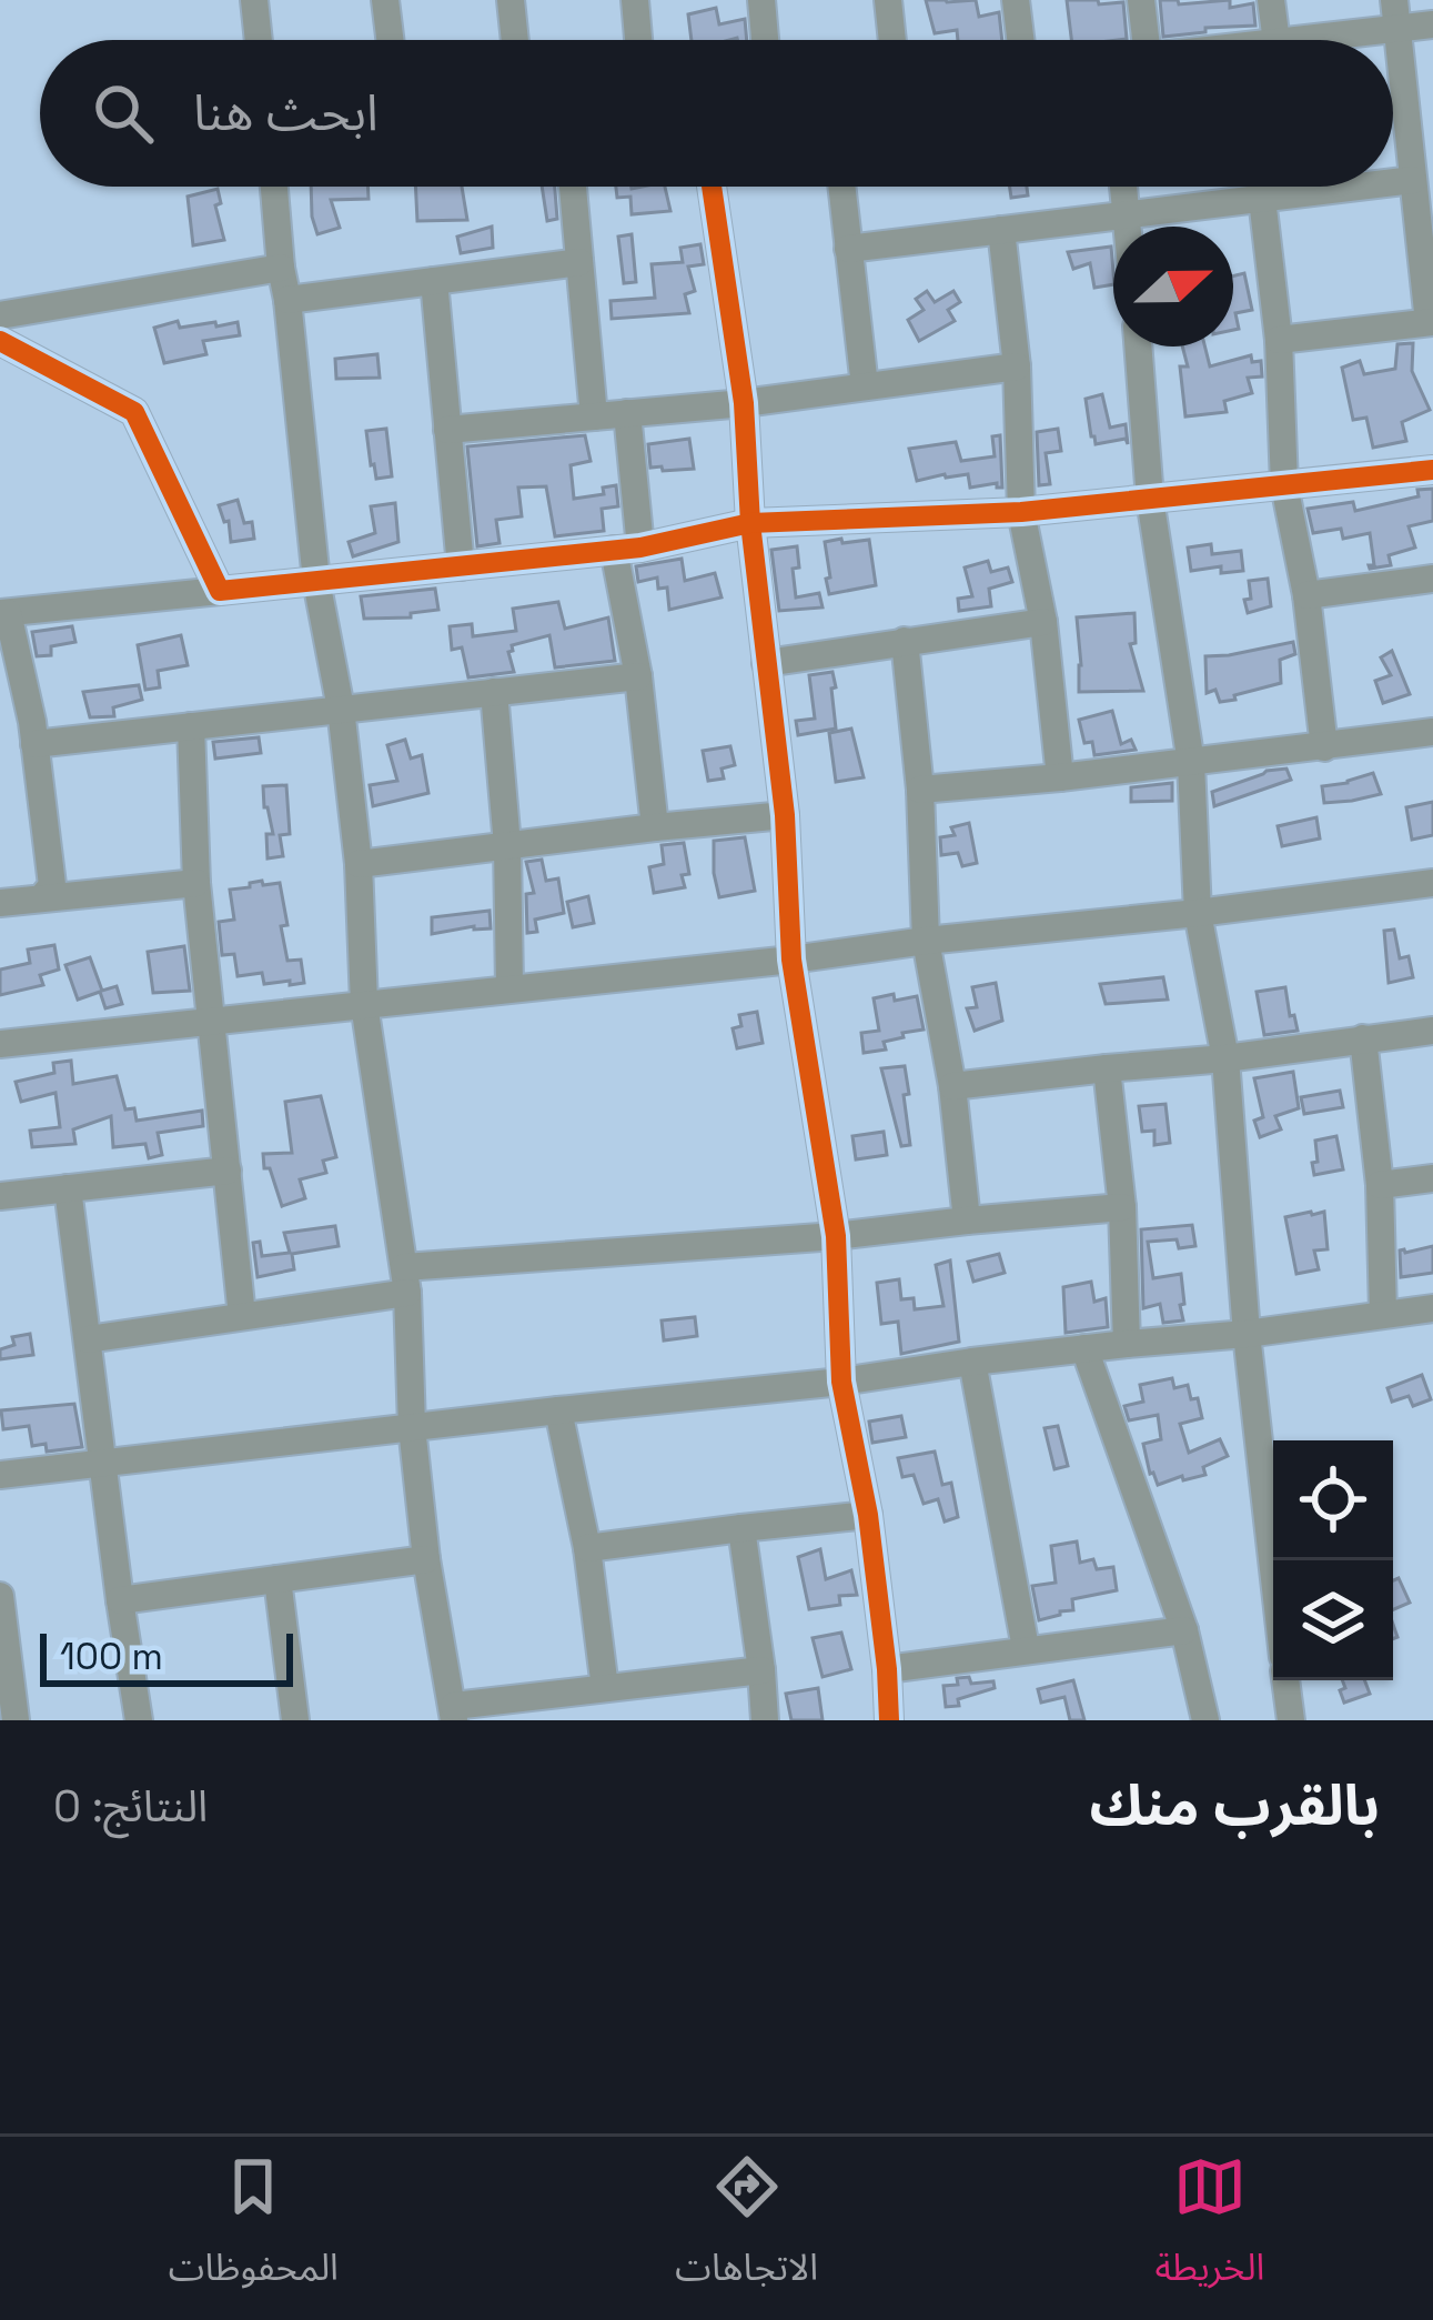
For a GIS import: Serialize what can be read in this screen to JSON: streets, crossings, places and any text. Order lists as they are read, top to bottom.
{
  "scale_bar": "100 m",
  "north": "right",
  "page": {
    "search": "ابحث هنا",
    "scale": "100 m",
    "heading": ["بالقرب منك", "النتائج: 0"],
    "nav": ["الخريطة", "الاتجاهات", "المحفوظات"]
  }
}
